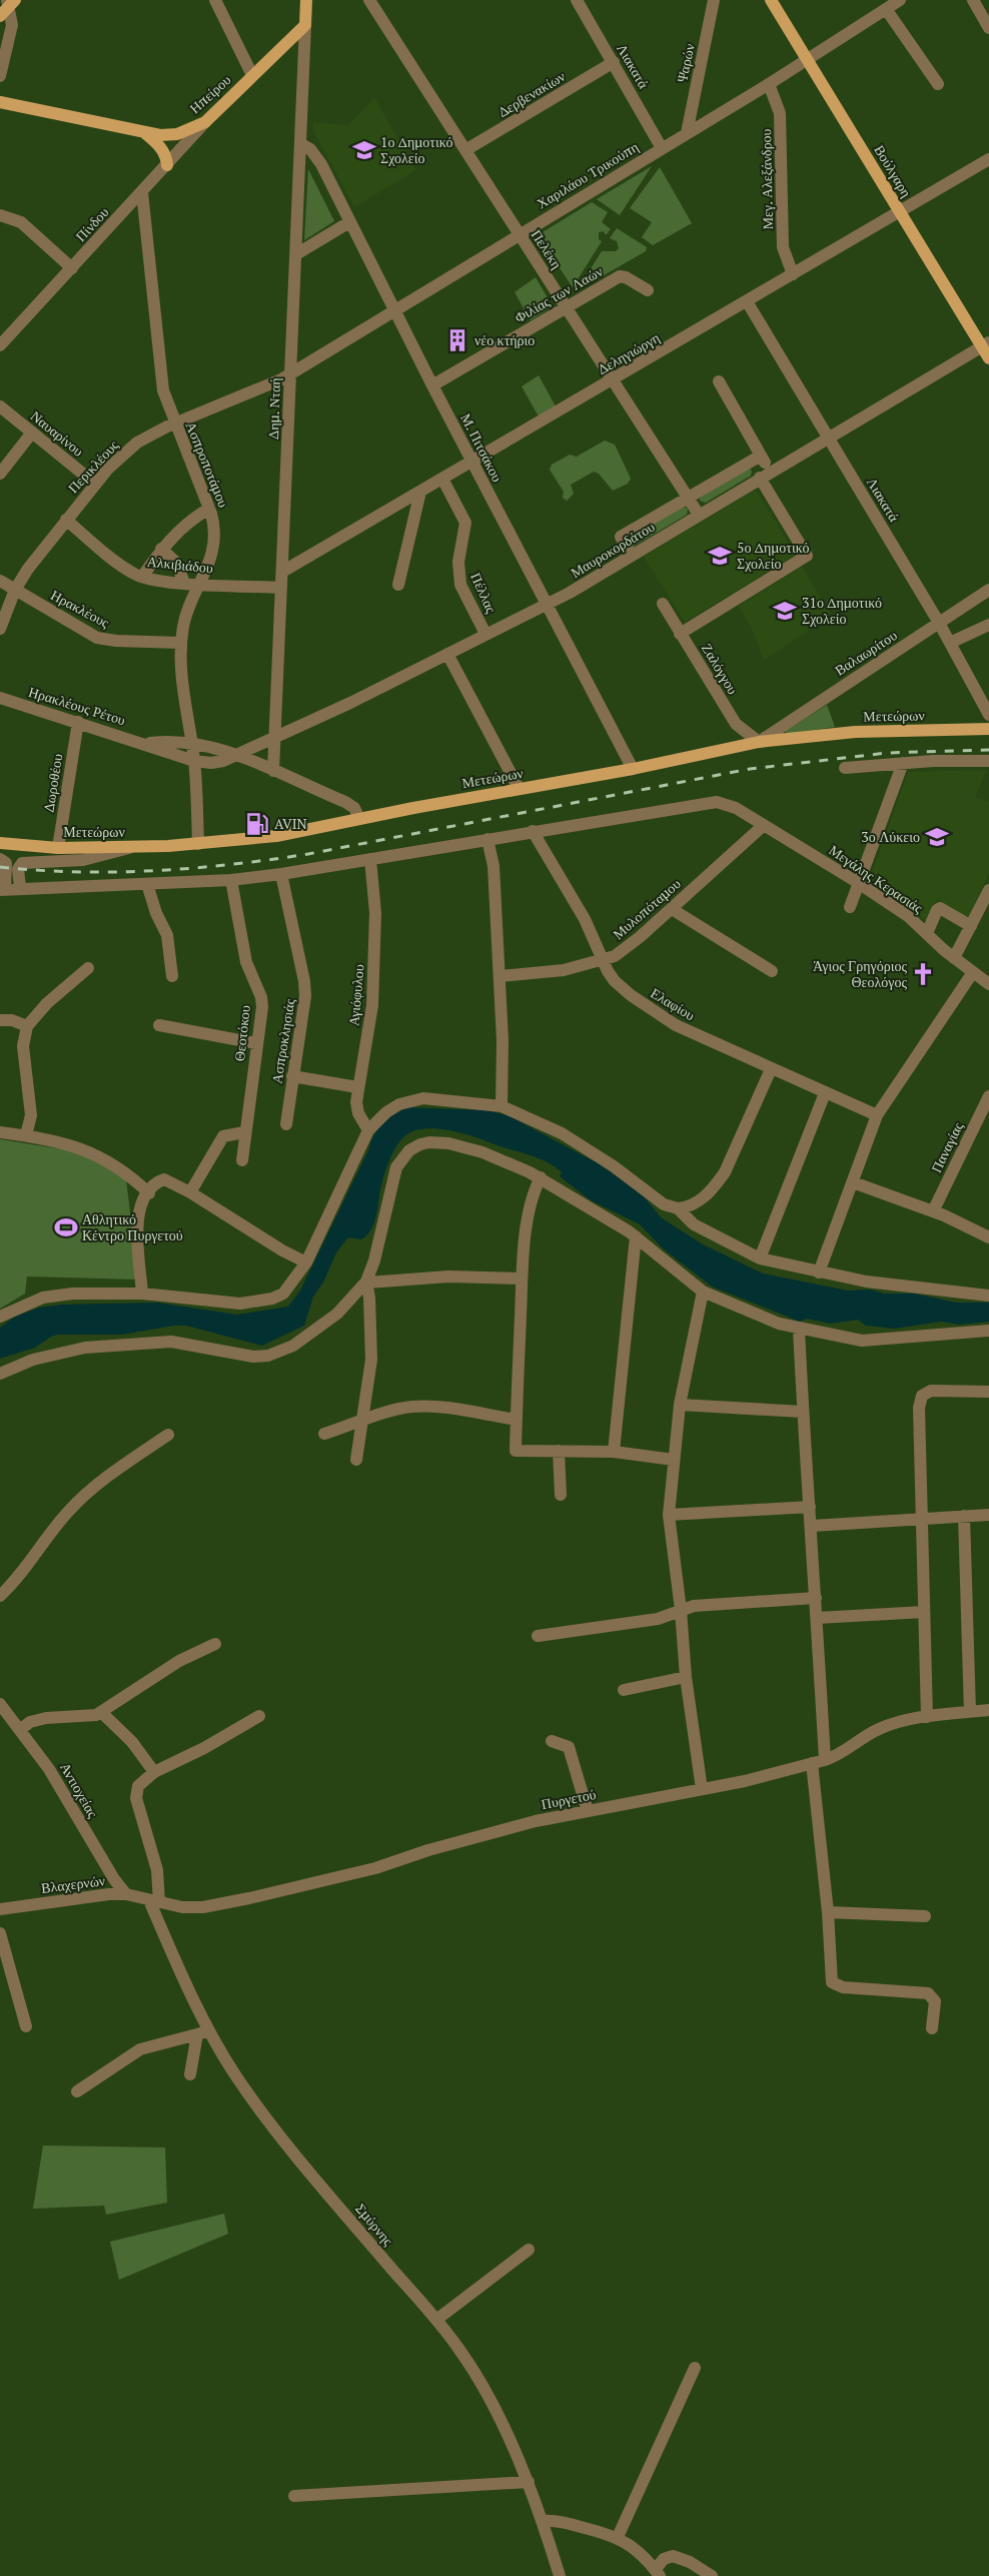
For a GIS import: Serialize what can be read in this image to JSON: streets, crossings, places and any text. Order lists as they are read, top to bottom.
{
  "streets": {
    "main road": ["Ηπείρου", "Βούλγαρη", "Μετεώρων"],
    "street": [
      "Ψαρών",
      "Λιακατά",
      "Δερβενακίων",
      "Χαριλάου Τρικούπη",
      "Μεγ. Αλεξάνδρου",
      "Πίνδου",
      "Πελέκη",
      "Φιλίας των Λαών",
      "Δεληγιώργη",
      "Δημ. Νταή",
      "Ναυαρίνου",
      "Μ. Πιτσάκου",
      "Ασπροποτάμου",
      "Περικλέους",
      "Μαυροκορδάτου",
      "Αλκιβιάδου",
      "Πέλλας",
      "Ηρακλέους",
      "Βαλαωρίτου",
      "Ζαλόγγου",
      "Ηρακλέους Ρέτου",
      "Δωροθέου",
      "Μεγάλης Κερασιάς",
      "Μυλοπόταμου",
      "Αγιόφυλου",
      "Ελαφίου",
      "Θεοτόκου",
      "Ασπροκλησιάς",
      "Παναγίας",
      "Αντιοχείας",
      "Πυργετού",
      "Βλαχερνών",
      "Σμύρνης"
    ]
  },
  "crossings": [
    ["Ψαρών", "Χαριλάου Τρικούπη"],
    ["Λιακατά", "Δερβενακίων"],
    ["Λιακατά", "Χαριλάου Τρικούπη"],
    ["Λιακατά", "Δεληγιώργη"],
    ["Λιακατά", "Μαυροκορδάτου"],
    ["Λιακατά", "Βαλαωρίτου"],
    ["Ηπείρου", "Πίνδου"],
    ["Ηπείρου", "Δημ. Νταή"],
    ["Δερβενακίων", "Πελέκη"],
    ["Βούλγαρη", "Χαριλάου Τρικούπη"],
    ["Βούλγαρη", "Δεληγιώργη"],
    ["Βούλγαρη", "Μαυροκορδάτου"],
    ["Χαριλάου Τρικούπη", "Μεγ. Αλεξάνδρου"],
    ["Χαριλάου Τρικούπη", "Πελέκη"],
    ["Χαριλάου Τρικούπη", "Δημ. Νταή"],
    ["Χαριλάου Τρικούπη", "Μ. Πιτσάκου"],
    ["Χαριλάου Τρικούπη", "Περικλέους"],
    ["Μεγ. Αλεξάνδρου", "Δεληγιώργη"],
    ["Πίνδου", "Ασπροποτάμου"],
    ["Πελέκη", "Φιλίας των Λαών"],
    ["Πελέκη", "Δεληγιώργη"],
    ["Πελέκη", "Μαυροκορδάτου"],
    ["Φιλίας των Λαών", "Μ. Πιτσάκου"],
    ["Δεληγιώργη", "Δημ. Νταή"],
    ["Δεληγιώργη", "Μ. Πιτσάκου"],
    ["Δεληγιώργη", "Πέλλας"],
    ["Δημ. Νταή", "Μ. Πιτσάκου"],
    ["Δημ. Νταή", "Περικλέους"],
    ["Δημ. Νταή", "Μαυροκορδάτου"],
    ["Δημ. Νταή", "Αλκιβιάδου"],
    ["Ναυαρίνου", "Περικλέους"],
    ["Μ. Πιτσάκου", "Μαυροκορδάτου"],
    ["Μ. Πιτσάκου", "Μετεώρων"],
    ["Ασπροποτάμου", "Περικλέους"],
    ["Ασπροποτάμου", "Μαυροκορδάτου"],
    ["Ασπροποτάμου", "Αλκιβιάδου"],
    ["Ασπροποτάμου", "Ηρακλέους"],
    ["Ασπροποτάμου", "Μετεώρων"],
    ["Περικλέους", "Αλκιβιάδου"],
    ["Περικλέους", "Ηρακλέους"],
    ["Μαυροκορδάτου", "Πέλλας"],
    ["Μαυροκορδάτου", "Ηρακλέους Ρέτου"],
    ["Βαλαωρίτου", "Ζαλόγγου"],
    ["Βαλαωρίτου", "Μετεώρων"],
    ["Ζαλόγγου", "Μετεώρων"],
    ["Ηρακλέους Ρέτου", "Δωροθέου"],
    ["Μετεώρων", "Δωροθέου"],
    ["Μεγάλης Κερασιάς", "Μυλοπόταμου"],
    ["Μεγάλης Κερασιάς", "Αγιόφυλου"],
    ["Μεγάλης Κερασιάς", "Ελαφίου"],
    ["Μεγάλης Κερασιάς", "Θεοτόκου"],
    ["Μεγάλης Κερασιάς", "Ασπροκλησιάς"],
    ["Μυλοπόταμου", "Ελαφίου"],
    ["Αντιοχείας", "Βλαχερνών"],
    ["Πυργετού", "Βλαχερνών"],
    ["Πυργετού", "Σμύρνης"],
    ["Βλαχερνών", "Σμύρνης"]
  ],
  "places": {
    "school or university": [
      "1ο Δημοτικό Σχολείο",
      "5ο Δημοτικό Σχολείο",
      "31ο Δημοτικό Σχολείο",
      "3ο Λύκειο"
    ],
    "building": ["νέο κτήριο"],
    "fuel station": ["AVIN"],
    "church": ["Άγιος Γρηγόριος Θεολόγος"],
    "sports": ["Αθλητικό Κέντρο Πυργετού"]
  }
}
